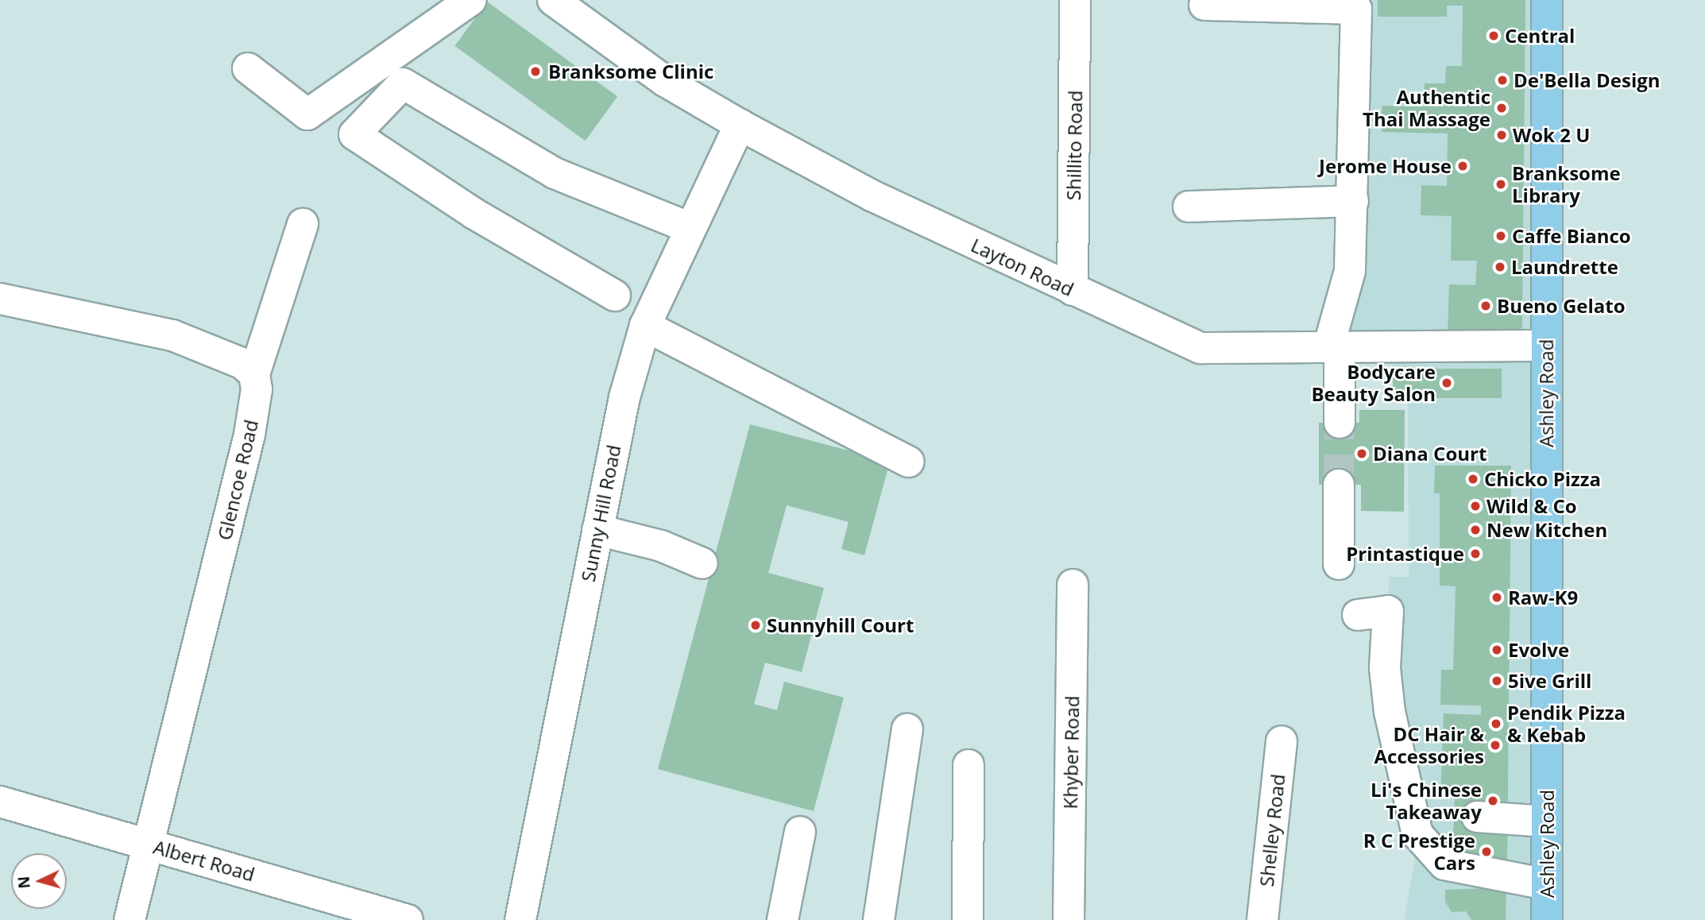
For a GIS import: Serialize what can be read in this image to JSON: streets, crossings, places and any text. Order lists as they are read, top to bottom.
{
  "streets": {
    "main road": ["Ashley Road"],
    "street": [
      "Shillito Road",
      "Layton Road",
      "Glencoe Road",
      "Sunny Hill Road",
      "Khyber Road",
      "Shelley Road",
      "Albert Road"
    ]
  },
  "crossings": [
    ["Shillito Road", "Layton Road"],
    ["Layton Road", "Ashley Road"],
    ["Layton Road", "Sunny Hill Road"],
    ["Glencoe Road", "Albert Road"]
  ],
  "places": [
    "Central",
    "Branksome Clinic",
    "De'Bella Design",
    "Authentic Thai Massage",
    "Wok 2 U",
    "Jerome House",
    "Branksome Library",
    "Caffe Bianco",
    "Laundrette",
    "Bueno Gelato",
    "Bodycare Beauty Salon",
    "Diana Court",
    "Chicko Pizza",
    "Wild & Co",
    "New Kitchen",
    "Printastique",
    "Raw-K9",
    "Sunnyhill Court",
    "Evolve",
    "5ive Grill",
    "Pendik Pizza & Kebab",
    "DC Hair & Accessories",
    "Li's Chinese Takeaway",
    "R C Prestige Cars"
  ],
  "north": "left"
}
